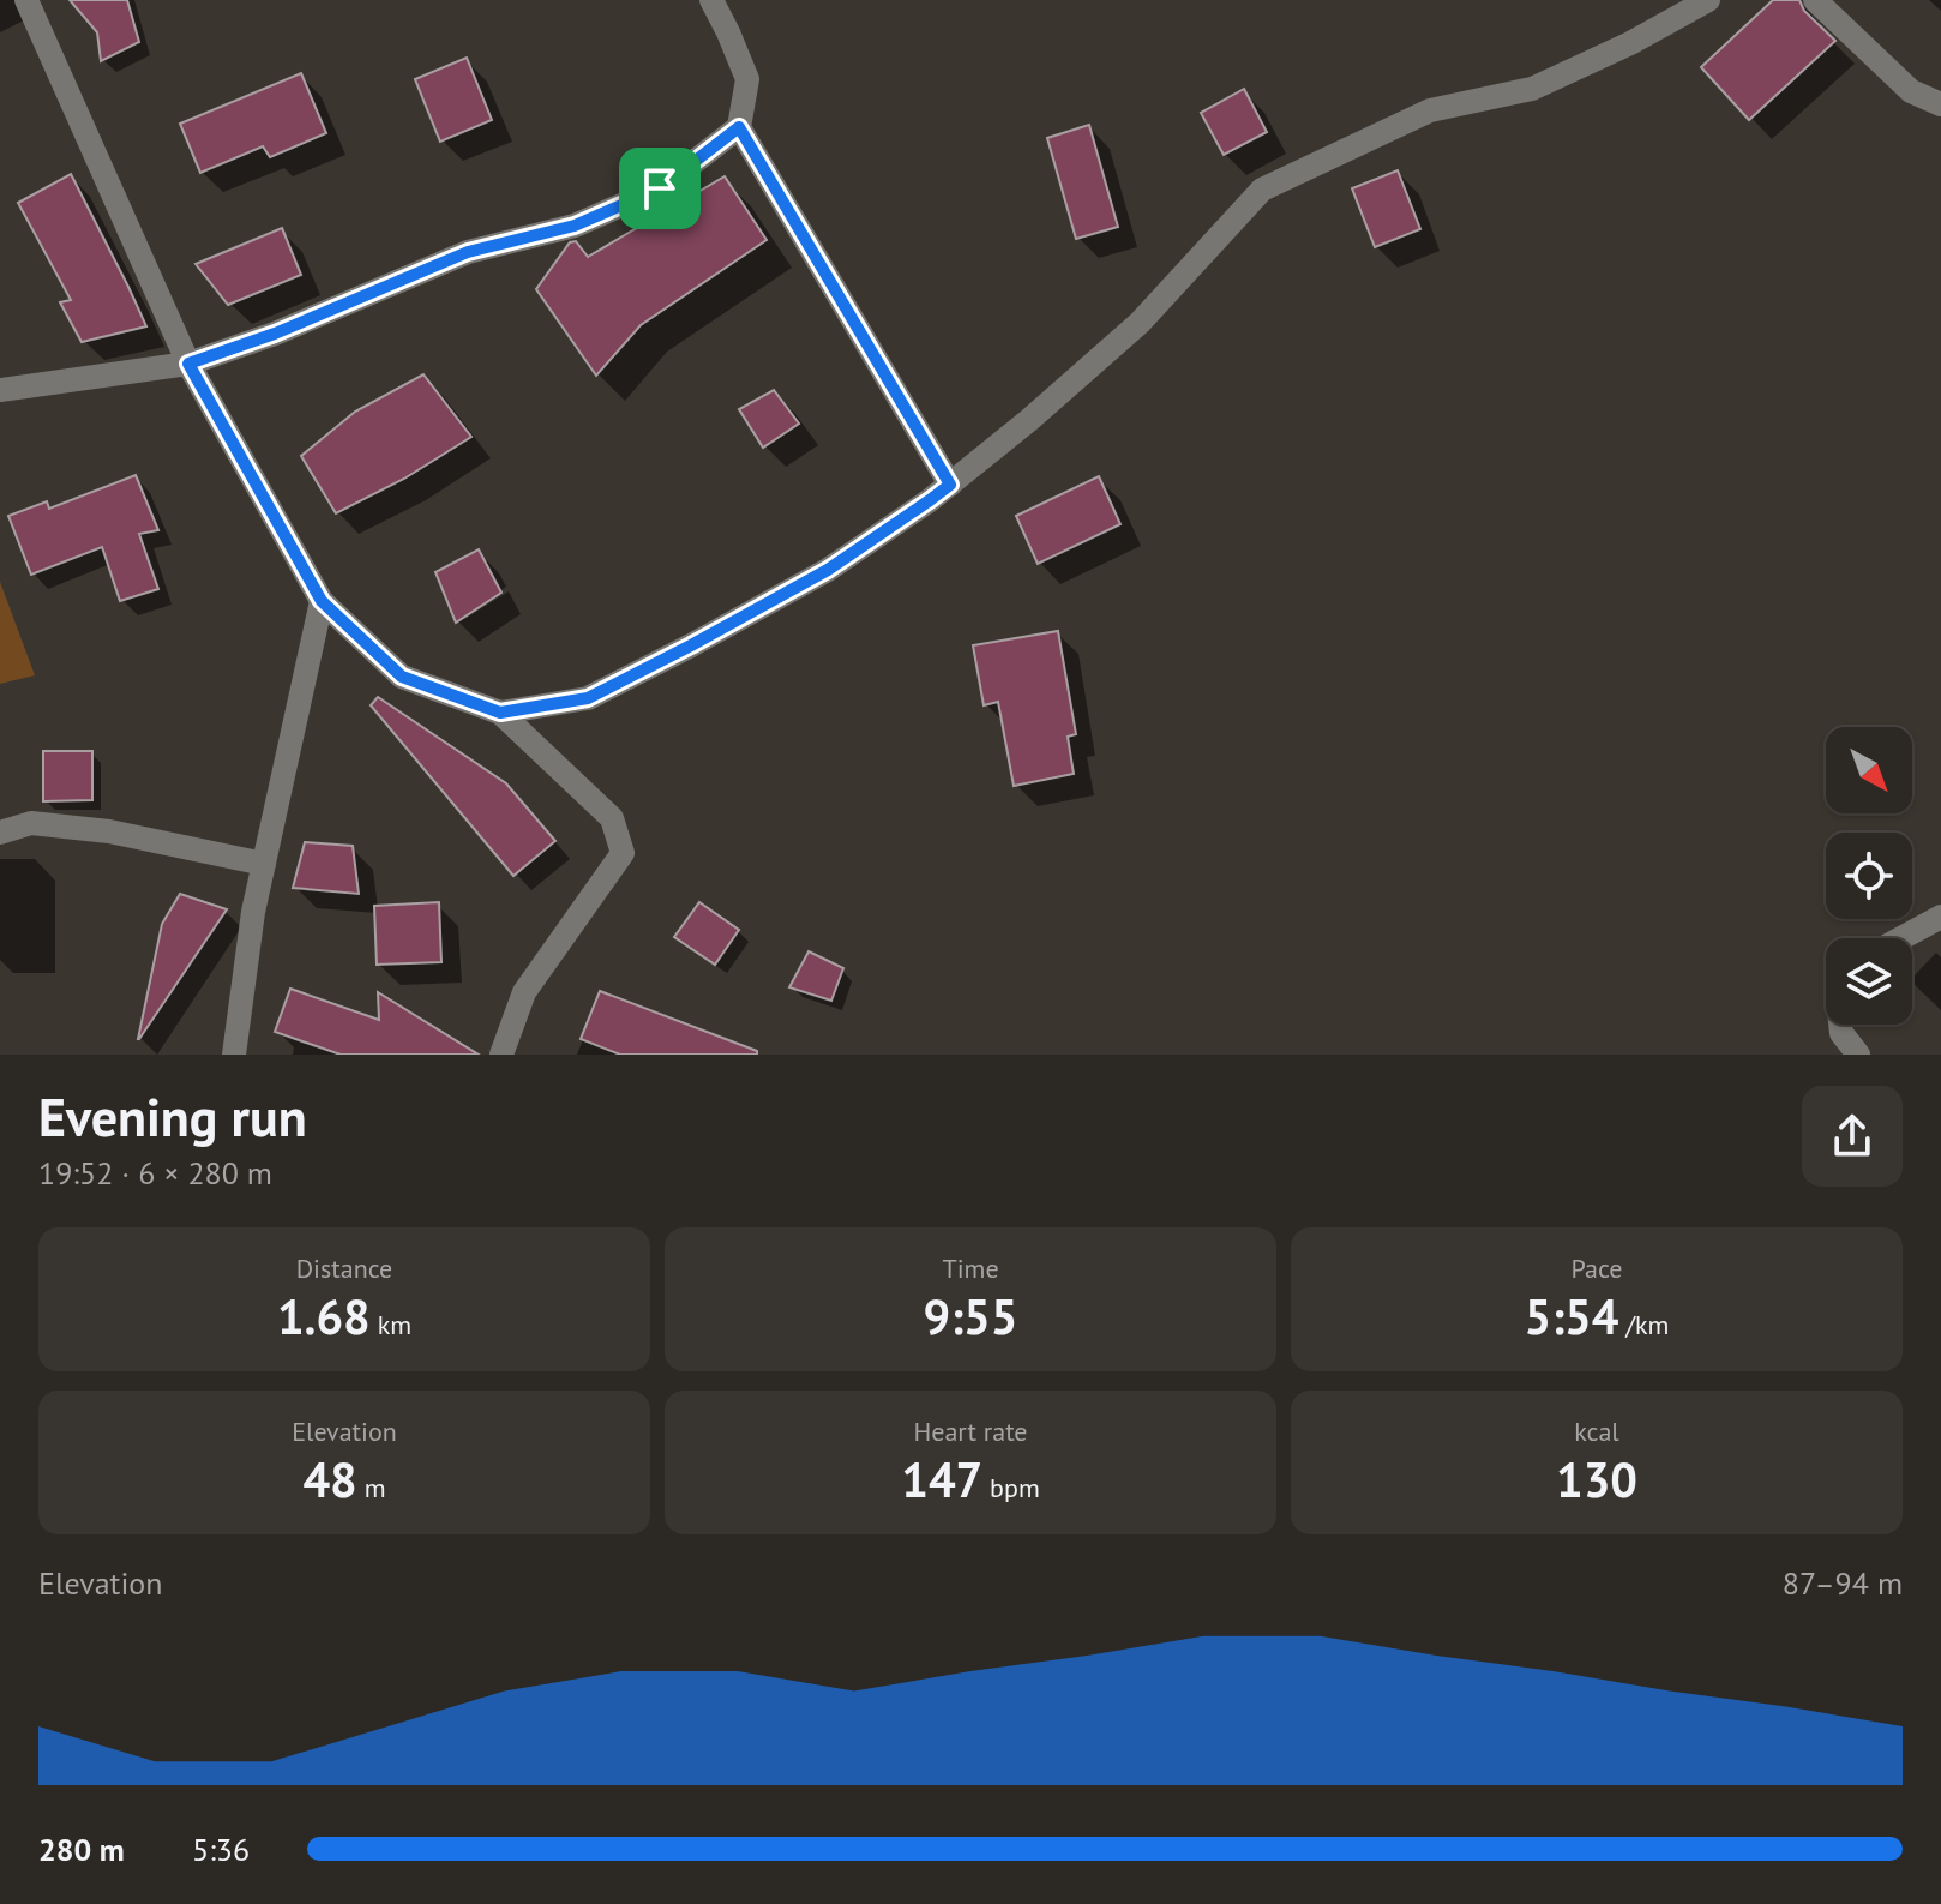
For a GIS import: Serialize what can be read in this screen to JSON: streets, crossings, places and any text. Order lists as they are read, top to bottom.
{
  "north": "bottom right",
  "page": {
    "heading": ["Evening run", "19:52 · 6 × 280 m"],
    "stats": [
      ["Distance", "1.68 km"],
      ["Time", "9:55"],
      ["Pace", "5:54 /km"],
      ["Elevation", "48 m"],
      ["Heart rate", "147 bpm"],
      ["kcal", "130"]
    ],
    "chart": ["Elevation", "87–94 m"],
    "list": [
      {
        "name": "280 m",
        "note": "5:36"
      }
    ]
  }
}
